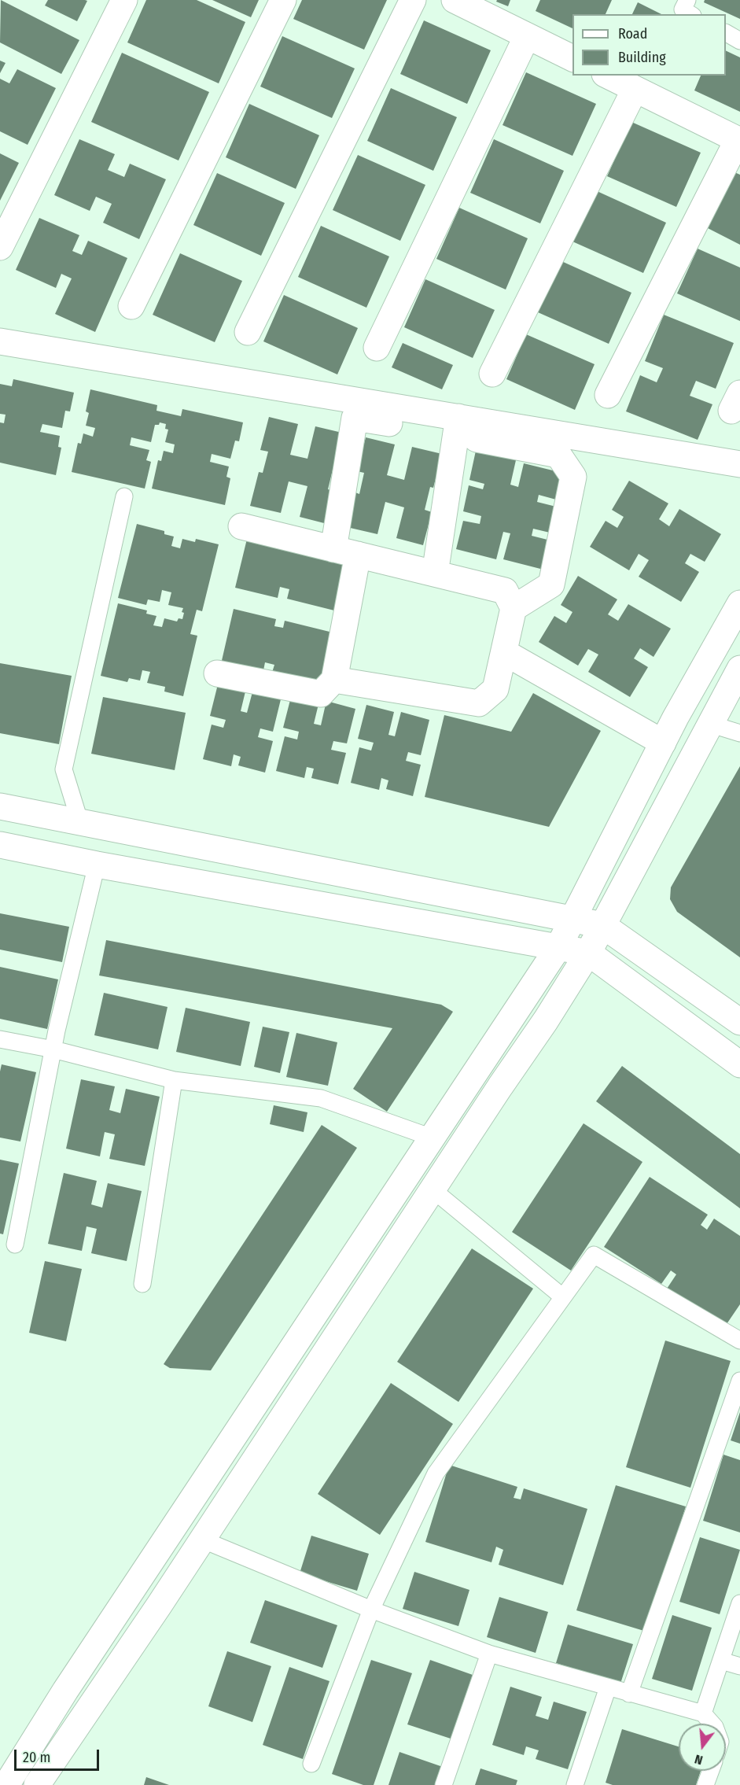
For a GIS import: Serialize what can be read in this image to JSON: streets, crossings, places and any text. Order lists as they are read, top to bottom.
{
  "legend": ["Road", "Building"],
  "scale_bar": "20 m",
  "north": "bottom"
}
